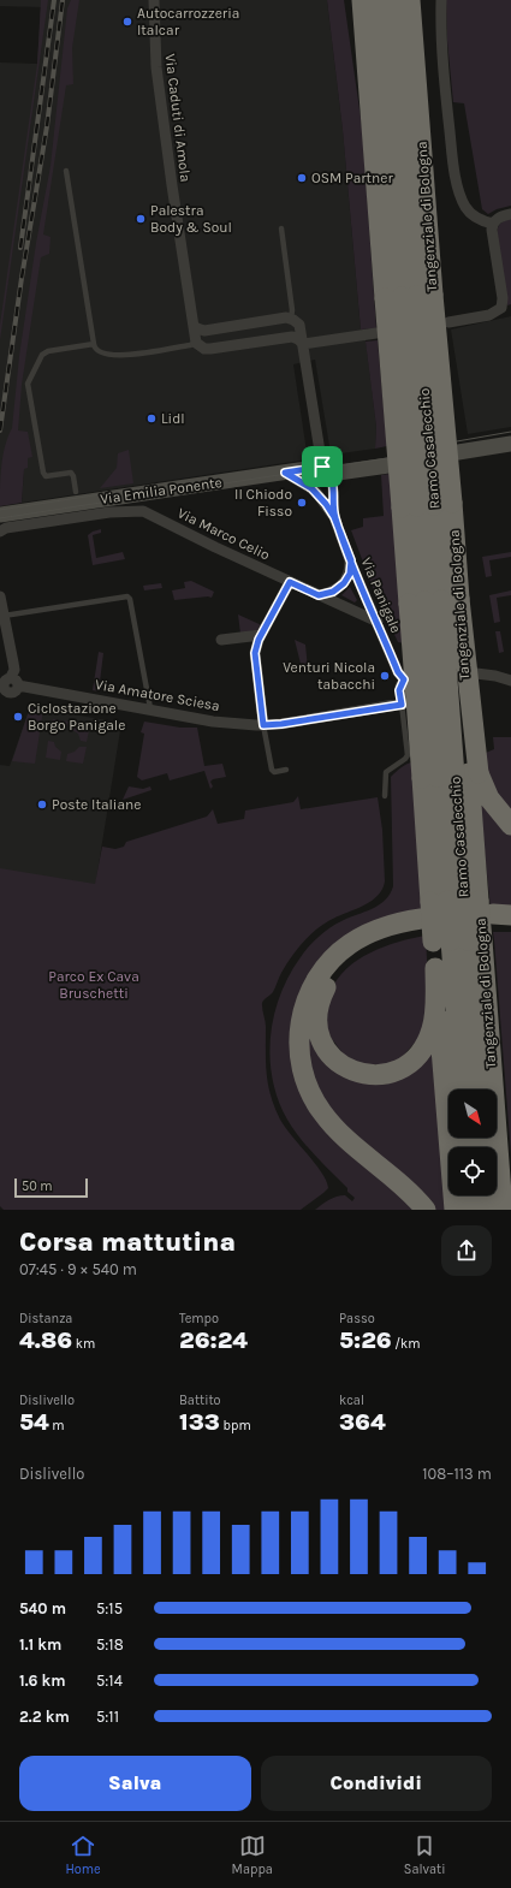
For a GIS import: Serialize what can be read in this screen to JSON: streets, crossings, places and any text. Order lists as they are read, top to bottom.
{
  "streets": {
    "highway": ["Tangenziale di Bologna", "Ramo Casalecchio"],
    "main road": ["Via Emilia Ponente"],
    "street": [
      "Via Caduti di Amola",
      "Via Marco Celio",
      "Via Panigale",
      "Via Amatore Sciesa"
    ]
  },
  "crossings": [
    ["Tangenziale di Bologna", "Ramo Casalecchio"],
    ["Via Emilia Ponente", "Via Panigale"],
    ["Via Marco Celio", "Via Panigale"],
    ["Via Panigale", "Via Amatore Sciesa"]
  ],
  "parks": ["Parco Ex Cava Bruschetti"],
  "places": [
    "Autocarrozzeria Italcar",
    "OSM Partner",
    "Palestra Body & Soul",
    "Lidl",
    "Il Chiodo Fisso",
    "Venturi Nicola tabacchi",
    "Ciclostazione Borgo Panigale",
    "Poste Italiane"
  ],
  "scale_bar": "50 m",
  "north": "bottom right",
  "page": {
    "scale": "50 m",
    "heading": ["Corsa mattutina", "07:45 · 9 × 540 m"],
    "stats": [
      ["Distanza", "4.86 km"],
      ["Tempo", "26:24"],
      ["Passo", "5:26 /km"],
      ["Dislivello", "54 m"],
      ["Battito", "133 bpm"],
      ["kcal", "364"]
    ],
    "chart": ["Dislivello", "108–113 m"],
    "list": [
      {
        "name": "540 m",
        "note": "5:15"
      },
      {
        "name": "1.1 km",
        "note": "5:18"
      },
      {
        "name": "1.6 km",
        "note": "5:14"
      },
      {
        "name": "2.2 km",
        "note": "5:11"
      }
    ],
    "buttons": ["Salva", "Condividi"],
    "tabs": ["Home", "Mappa", "Salvati"]
  }
}
